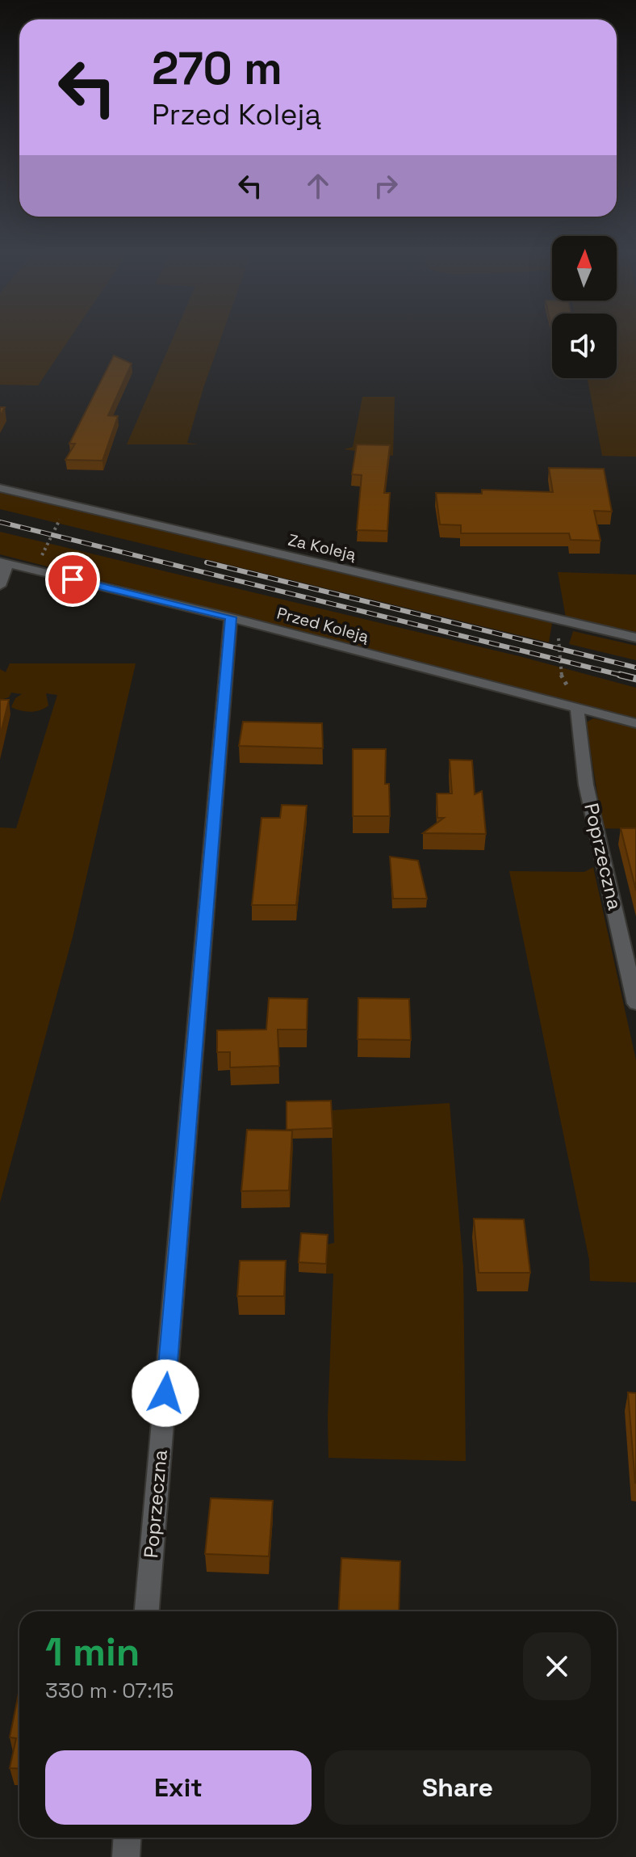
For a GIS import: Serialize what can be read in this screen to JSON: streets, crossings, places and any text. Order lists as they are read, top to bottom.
{
  "streets": {
    "street": ["Za Koleją", "Przed Koleją", "Poprzeczna"]
  },
  "crossings": [
    ["Przed Koleją", "Poprzeczna"]
  ],
  "north": "top",
  "page": {
    "turn": ["270 m", "Przed Koleją"],
    "heading": ["1 min", "330 m · 07:15"],
    "buttons": ["Exit", "Share"]
  }
}
